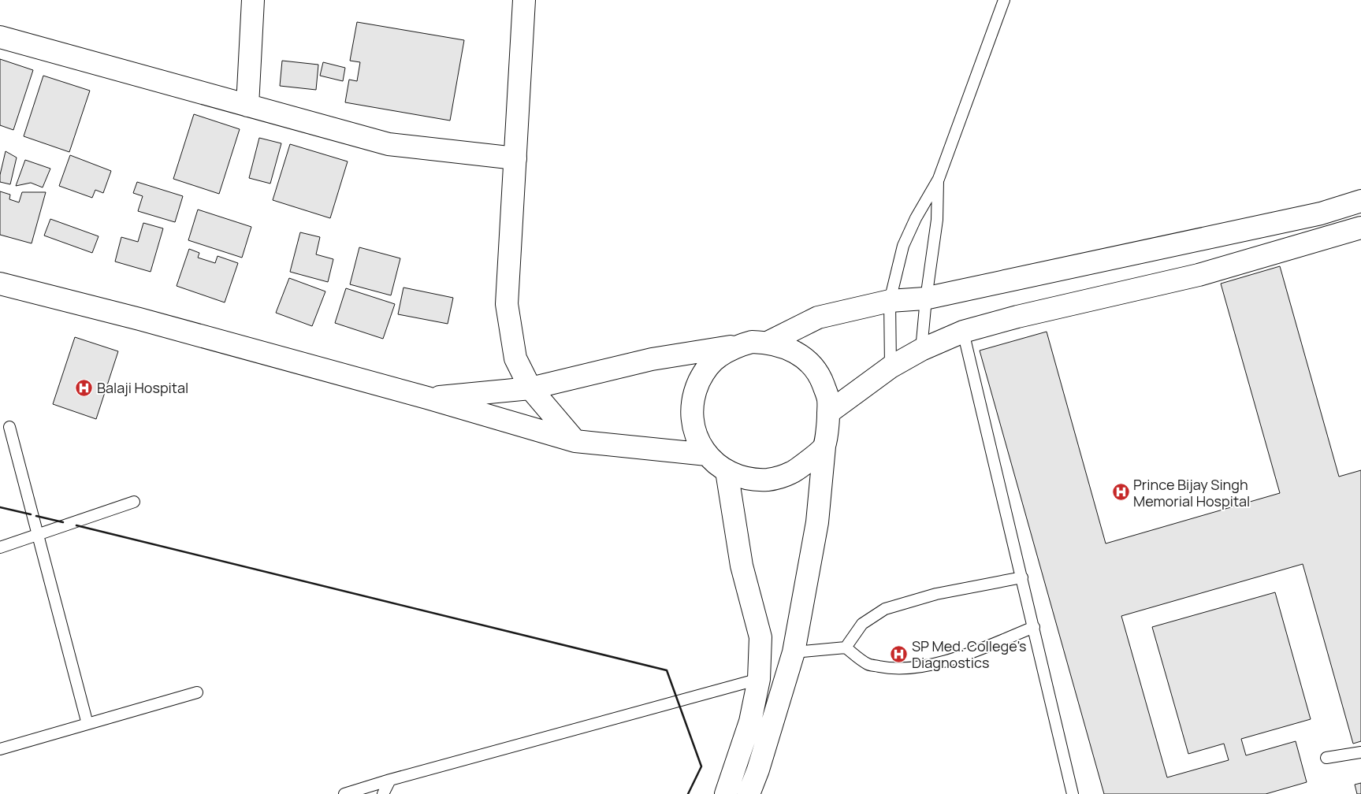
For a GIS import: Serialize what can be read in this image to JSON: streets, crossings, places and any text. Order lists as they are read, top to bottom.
{
  "places": {
    "hospital": ["Balaji Hospital", "Prince Bijay Singh Memorial Hospital", "SP Med. College's Diagnostics"]
  }
}
